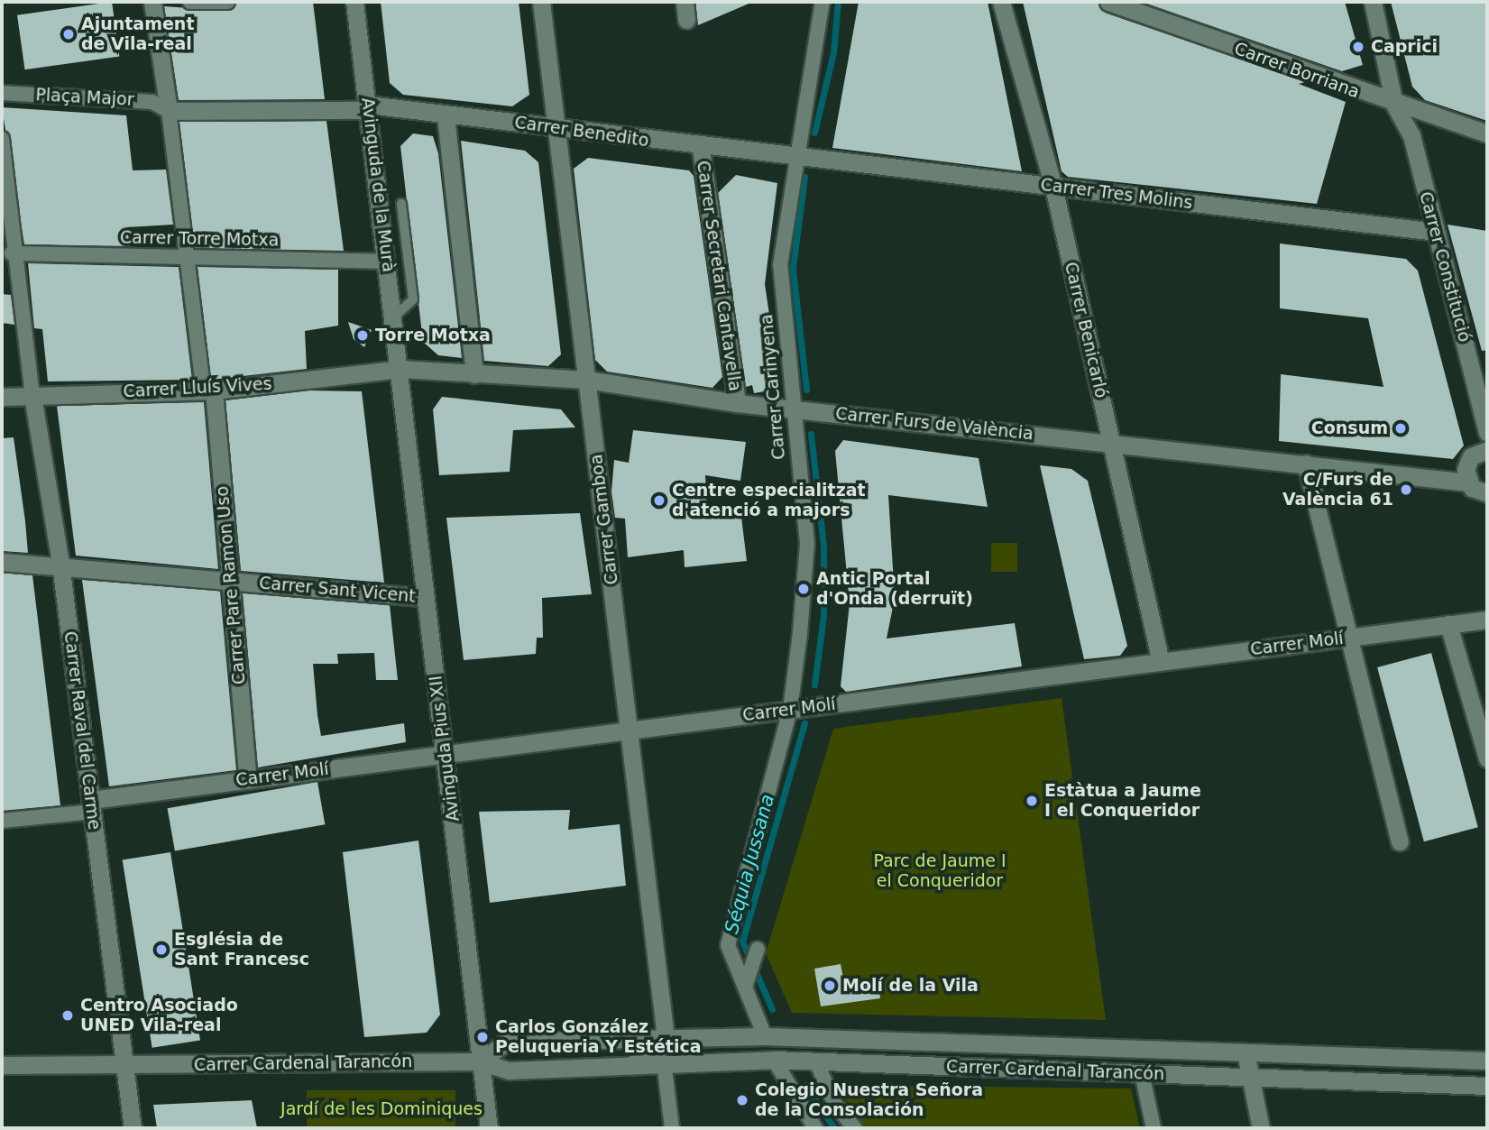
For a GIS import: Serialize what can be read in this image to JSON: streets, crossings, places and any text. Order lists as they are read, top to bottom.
{
  "streets": {
    "street": [
      "Carrer Borriana",
      "Plaça Major",
      "Carrer Benedito",
      "Avinguda de la Murà",
      "Carrer Tres Molins",
      "Carrer Torre Motxa",
      "Carrer Constitució",
      "Carrer Secretari Cantavella",
      "Carrer Benicarló",
      "Carrer Carinyena",
      "Carrer Lluís Vives",
      "Carrer Furs de València",
      "Carrer Gamboa",
      "Carrer Pare Ramon Uso",
      "Carrer Sant Vicent",
      "Carrer Molí",
      "Carrer Raval del Carme",
      "Avinguda Pius XII",
      "Carrer Cardenal Tarancón"
    ]
  },
  "crossings": [
    ["Carrer Borriana", "Carrer Constitució"],
    ["Plaça Major", "Carrer Benedito"],
    ["Carrer Benedito", "Avinguda de la Murà"],
    ["Carrer Benedito", "Carrer Tres Molins"],
    ["Carrer Benedito", "Carrer Secretari Cantavella"],
    ["Carrer Benedito", "Carrer Carinyena"],
    ["Carrer Benedito", "Carrer Gamboa"],
    ["Avinguda de la Murà", "Carrer Torre Motxa"],
    ["Avinguda de la Murà", "Carrer Lluís Vives"],
    ["Avinguda de la Murà", "Carrer Furs de València"],
    ["Avinguda de la Murà", "Avinguda Pius XII"],
    ["Carrer Tres Molins", "Carrer Constitució"],
    ["Carrer Tres Molins", "Carrer Benicarló"],
    ["Carrer Tres Molins", "Carrer Carinyena"],
    ["Carrer Secretari Cantavella", "Carrer Furs de València"],
    ["Carrer Benicarló", "Carrer Furs de València"],
    ["Carrer Benicarló", "Carrer Molí"],
    ["Carrer Carinyena", "Carrer Furs de València"],
    ["Carrer Carinyena", "Carrer Molí"],
    ["Carrer Carinyena", "Carrer Cardenal Tarancón"],
    ["Carrer Lluís Vives", "Carrer Furs de València"],
    ["Carrer Lluís Vives", "Carrer Pare Ramon Uso"],
    ["Carrer Lluís Vives", "Carrer Raval del Carme"],
    ["Carrer Lluís Vives", "Avinguda Pius XII"],
    ["Carrer Furs de València", "Carrer Gamboa"],
    ["Carrer Furs de València", "Avinguda Pius XII"],
    ["Carrer Gamboa", "Carrer Molí"],
    ["Carrer Gamboa", "Carrer Cardenal Tarancón"],
    ["Carrer Pare Ramon Uso", "Carrer Sant Vicent"],
    ["Carrer Pare Ramon Uso", "Carrer Molí"],
    ["Carrer Sant Vicent", "Carrer Raval del Carme"],
    ["Carrer Sant Vicent", "Avinguda Pius XII"],
    ["Carrer Molí", "Carrer Raval del Carme"],
    ["Carrer Molí", "Avinguda Pius XII"],
    ["Carrer Raval del Carme", "Carrer Cardenal Tarancón"],
    ["Avinguda Pius XII", "Carrer Cardenal Tarancón"]
  ],
  "water": ["Séquia Jussana"],
  "parks": ["Parc de Jaume I el Conqueridor", "Jardí de les Dominiques"],
  "places": [
    "Ajuntament de Vila-real",
    "Caprici",
    "Torre Motxa",
    "Consum",
    "C/Furs de València 61",
    "Centre especialitzat d'atenció a majors",
    "Antic Portal d'Onda (derruït)",
    "Estàtua a Jaume I el Conqueridor",
    "Església de Sant Francesc",
    "Molí de la Vila",
    "Centro Asociado UNED Vila-real",
    "Carlos González Peluqueria Y Estética",
    "Colegio Nuestra Señora de la Consolación"
  ]
}
